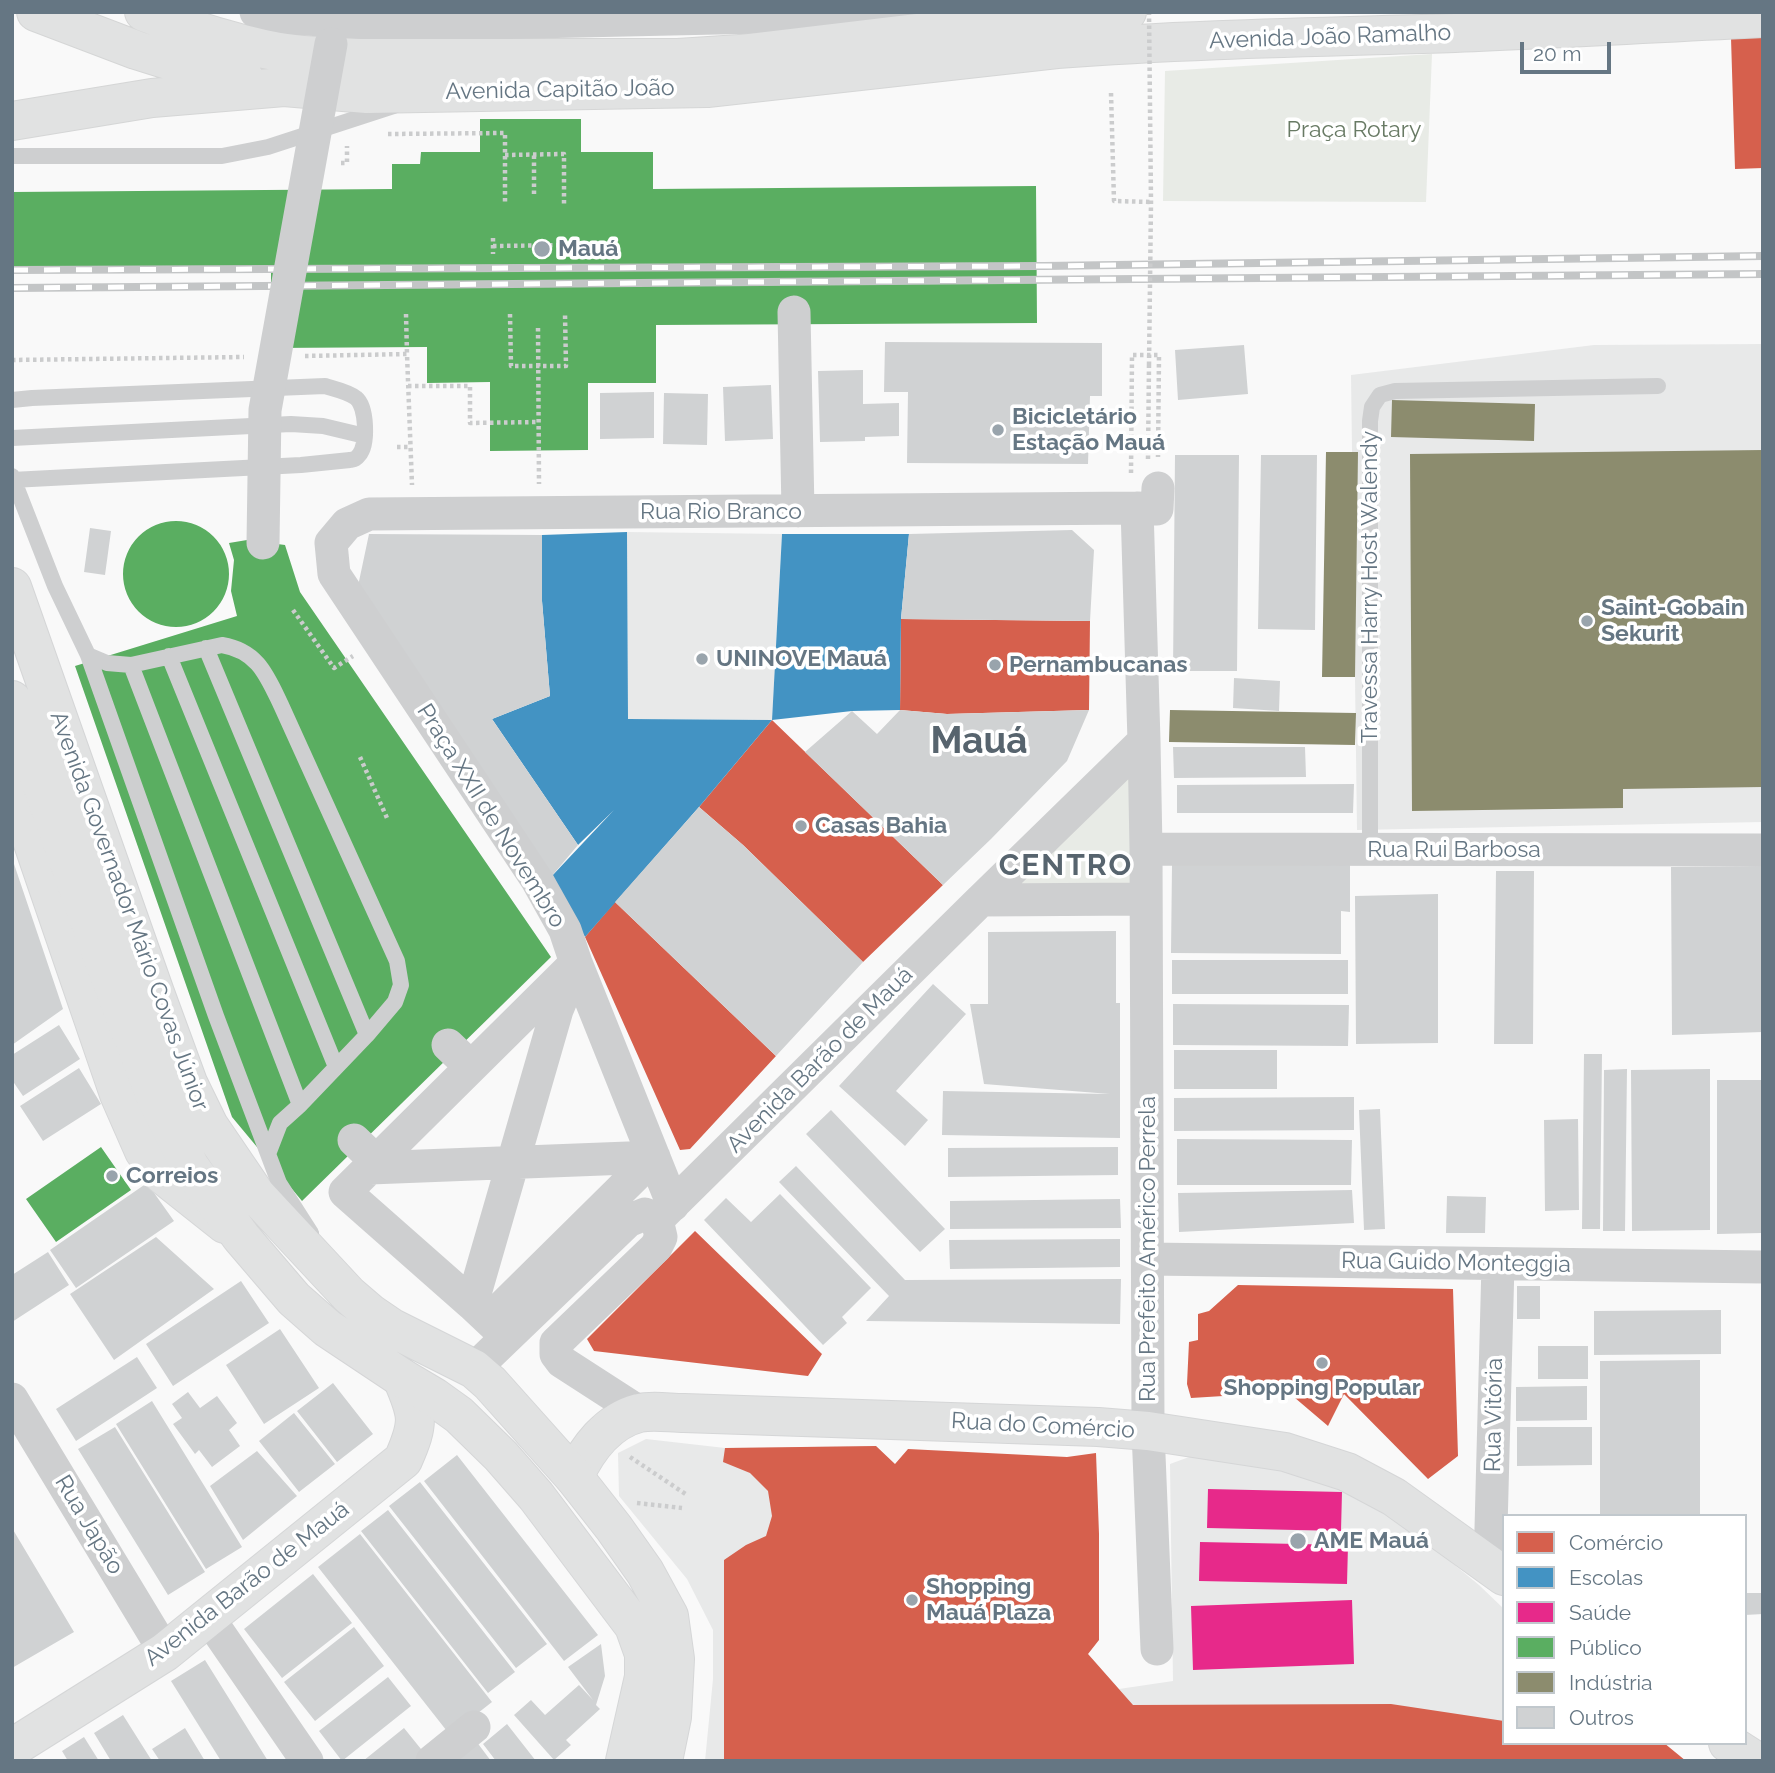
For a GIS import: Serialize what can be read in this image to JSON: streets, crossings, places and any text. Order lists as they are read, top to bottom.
{
  "streets": {
    "main road": [
      "Avenida João Ramalho",
      "Avenida Capitão João",
      "Avenida Governador Mário Covas Júnior",
      "Avenida Barão de Mauá",
      "Rua do Comércio"
    ],
    "street": [
      "Rua Rio Branco",
      "Praça XXII de Novembro",
      "Rua Rui Barbosa",
      "Rua Prefeito Américo Perrela",
      "Rua Guido Monteggia",
      "Rua Vitória",
      "Rua Japão"
    ],
    "lane": ["Travessa Harry Host Walendy"]
  },
  "crossings": [
    ["Avenida João Ramalho", "Avenida Capitão João"],
    ["Rua Rio Branco", "Praça XXII de Novembro"],
    ["Rua Rio Branco", "Rua Prefeito Américo Perrela"],
    ["Travessa Harry Host Walendy", "Rua Rui Barbosa"],
    ["Praça XXII de Novembro", "Avenida Barão de Mauá"],
    ["Rua Rui Barbosa", "Rua Prefeito Américo Perrela"],
    ["Avenida Governador Mário Covas Júnior", "Avenida Barão de Mauá"],
    ["Avenida Governador Mário Covas Júnior", "Rua do Comércio"],
    ["Avenida Barão de Mauá", "Rua Prefeito Américo Perrela"],
    ["Avenida Barão de Mauá", "Rua Japão"],
    ["Rua Prefeito Américo Perrela", "Rua Guido Monteggia"],
    ["Rua Prefeito Américo Perrela", "Rua do Comércio"],
    ["Rua Guido Monteggia", "Rua Vitória"],
    ["Rua Vitória", "Rua do Comércio"]
  ],
  "districts": ["Mauá", "CENTRO"],
  "parks": ["Praça Rotary"],
  "places": [
    "Mauá",
    "Bicicletário Estação Mauá",
    "Saint-Gobain Sekurit",
    "UNINOVE Mauá",
    "Pernambucanas",
    "Casas Bahia",
    "Correios",
    "Shopping Popular",
    "AME Mauá",
    "Shopping Mauá Plaza"
  ],
  "legend": [
    "Comércio",
    "Escolas",
    "Saúde",
    "Público",
    "Indústria",
    "Outros"
  ],
  "scale_bar": "20 m"
}
